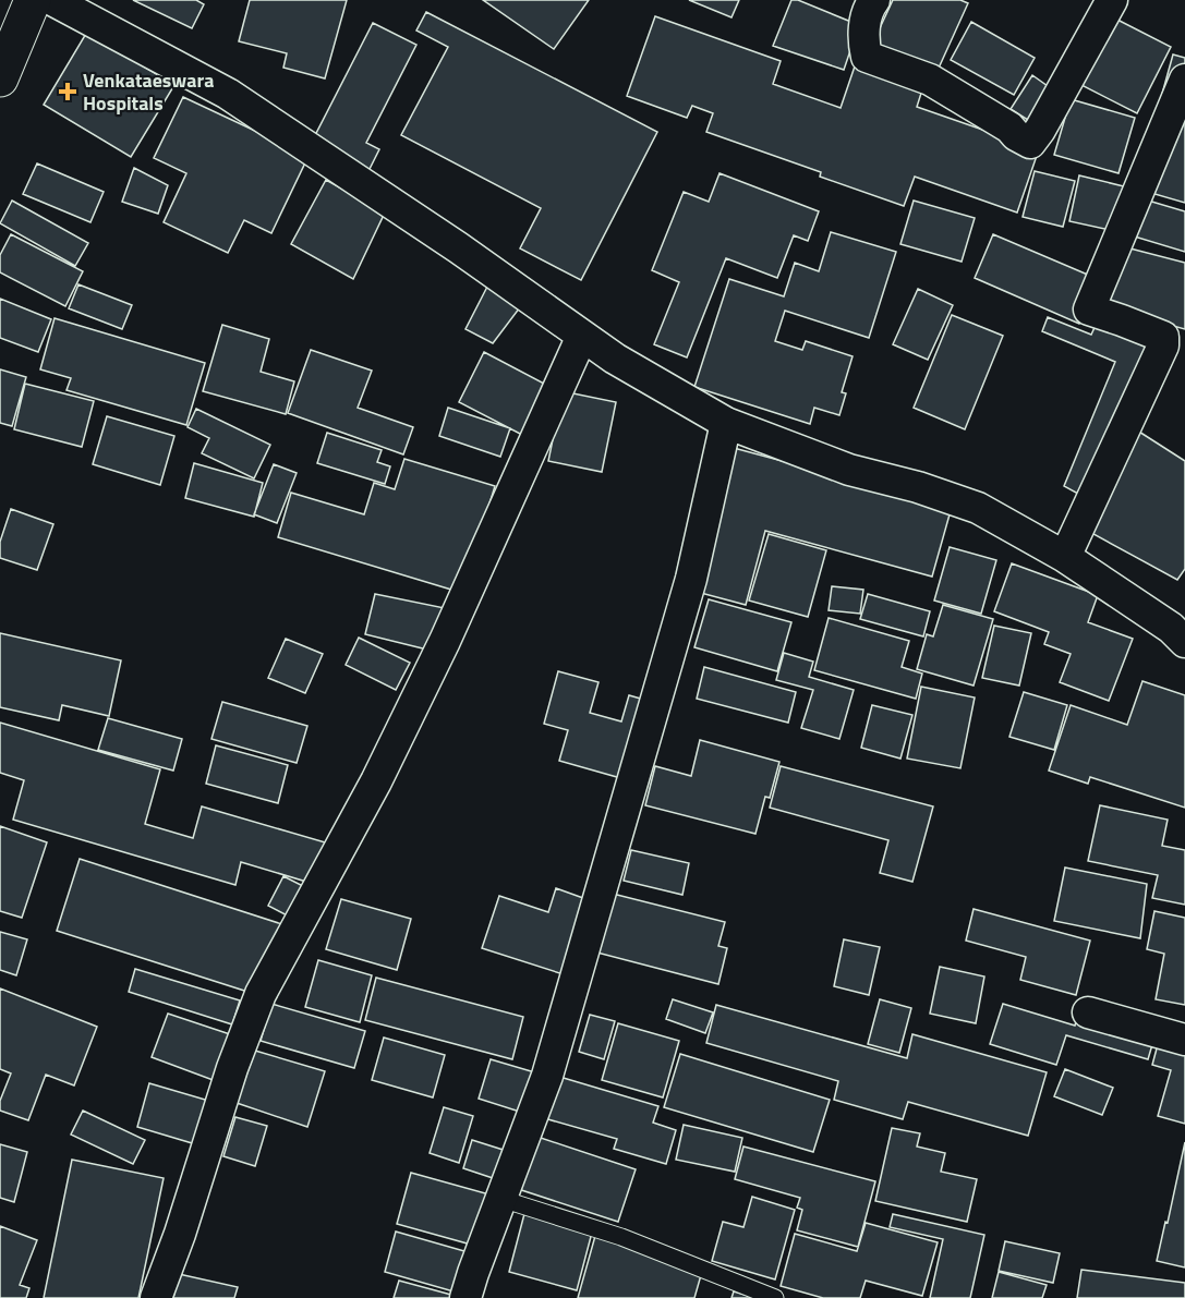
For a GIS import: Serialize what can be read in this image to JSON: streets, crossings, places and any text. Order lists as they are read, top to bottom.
{
  "places": {
    "health": ["Venkataeswara Hospitals"]
  }
}
